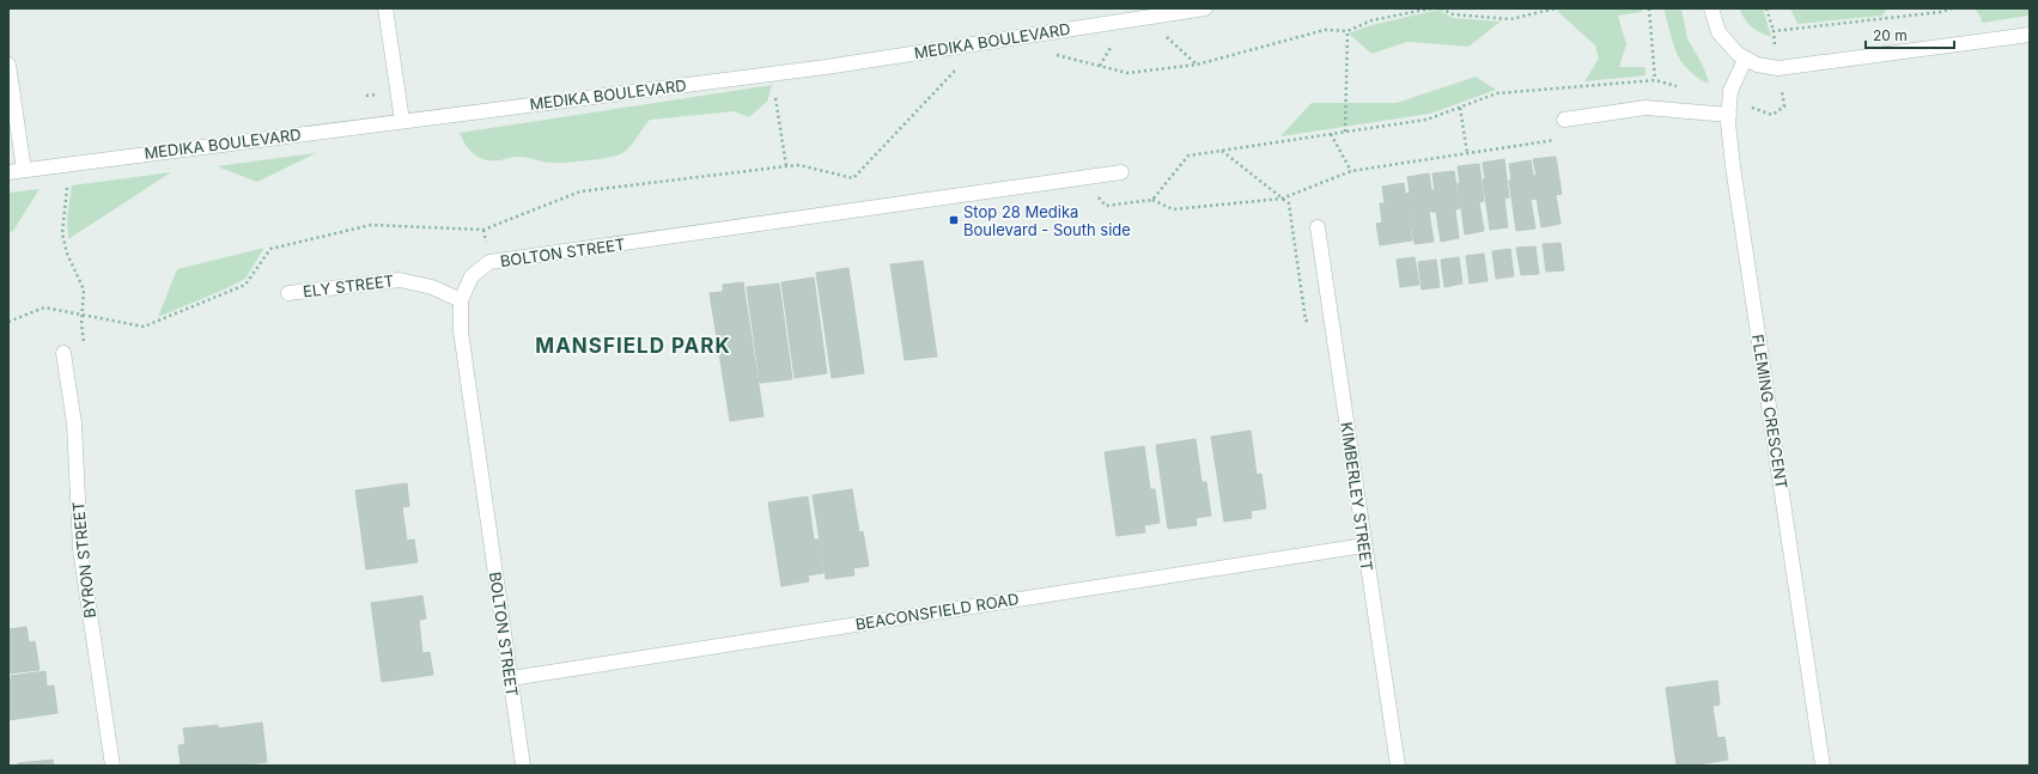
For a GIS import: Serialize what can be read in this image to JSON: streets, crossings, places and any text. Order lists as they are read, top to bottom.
{
  "streets": {
    "street": [
      "MEDIKA BOULEVARD",
      "BOLTON STREET",
      "ELY STREET",
      "FLEMING CRESCENT",
      "KIMBERLEY STREET",
      "BYRON STREET",
      "BEACONSFIELD ROAD"
    ]
  },
  "crossings": [
    ["BOLTON STREET", "ELY STREET"],
    ["BOLTON STREET", "BEACONSFIELD ROAD"],
    ["KIMBERLEY STREET", "BEACONSFIELD ROAD"]
  ],
  "districts": ["MANSFIELD PARK"],
  "places": {
    "transit": ["Stop 28 Medika Boulevard - South side"]
  },
  "scale_bar": "20 m"
}
